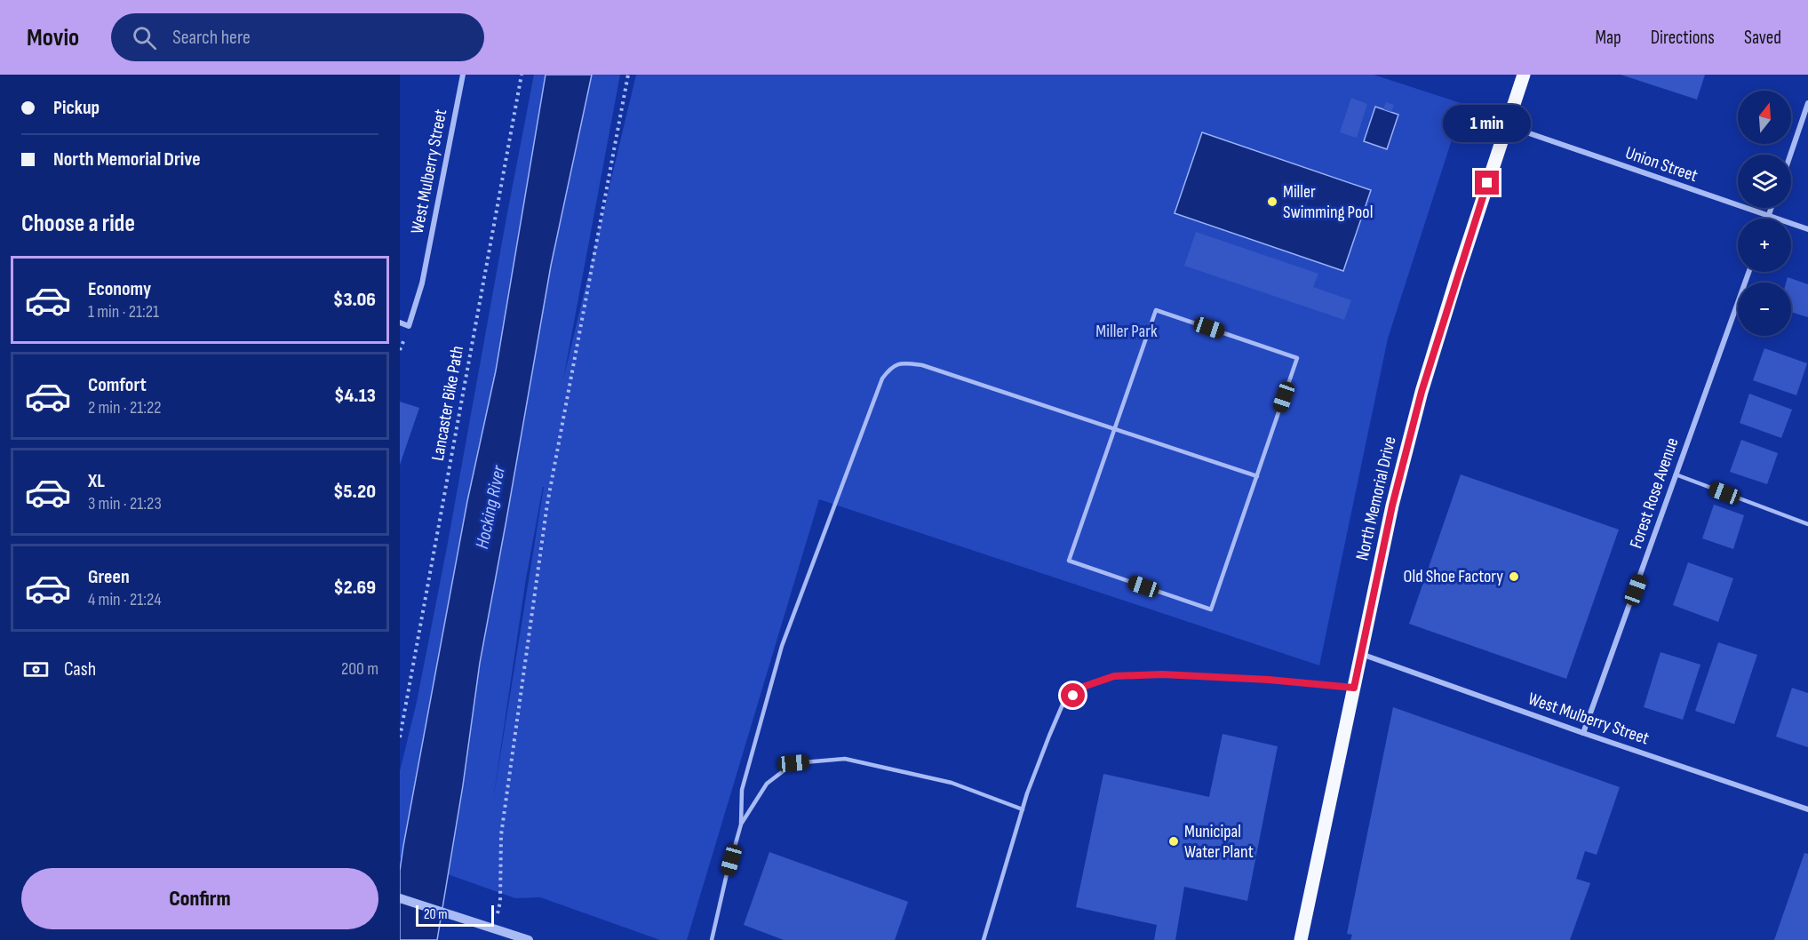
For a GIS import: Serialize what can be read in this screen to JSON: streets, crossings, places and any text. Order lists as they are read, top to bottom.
{
  "streets": {
    "main road": ["North Memorial Drive"],
    "street": ["Union Street", "West Mulberry Street", "Forest Rose Avenue"],
    "path": ["Lancaster Bike Path"]
  },
  "crossings": [
    ["Union Street", "North Memorial Drive"],
    ["West Mulberry Street", "Forest Rose Avenue"],
    ["West Mulberry Street", "North Memorial Drive"]
  ],
  "water": ["Hocking River"],
  "parks": ["Miller Park"],
  "places": ["Miller Swimming Pool", "Old Shoe Factory", "Municipal Water Plant"],
  "scale_bar": "20 m",
  "north": "top",
  "page": {
    "header": "Movio",
    "search": "Search here",
    "nav": ["Map", "Directions", "Saved"],
    "banner": ["Pickup", "North Memorial Drive"],
    "map_buttons": ["+", "−"],
    "bubble": "1 min",
    "heading": "Choose a ride",
    "list": [
      {
        "name": "Economy",
        "note": "1 min · 21:21",
        "value": "$3.06"
      },
      {
        "name": "Comfort",
        "note": "2 min · 21:22",
        "value": "$4.13"
      },
      {
        "name": "XL",
        "note": "3 min · 21:23",
        "value": "$5.20"
      },
      {
        "name": "Green",
        "note": "4 min · 21:24",
        "value": "$2.69"
      }
    ],
    "pay": ["Cash", "200 m"],
    "buttons": "Confirm",
    "scale": "20 m"
  }
}
